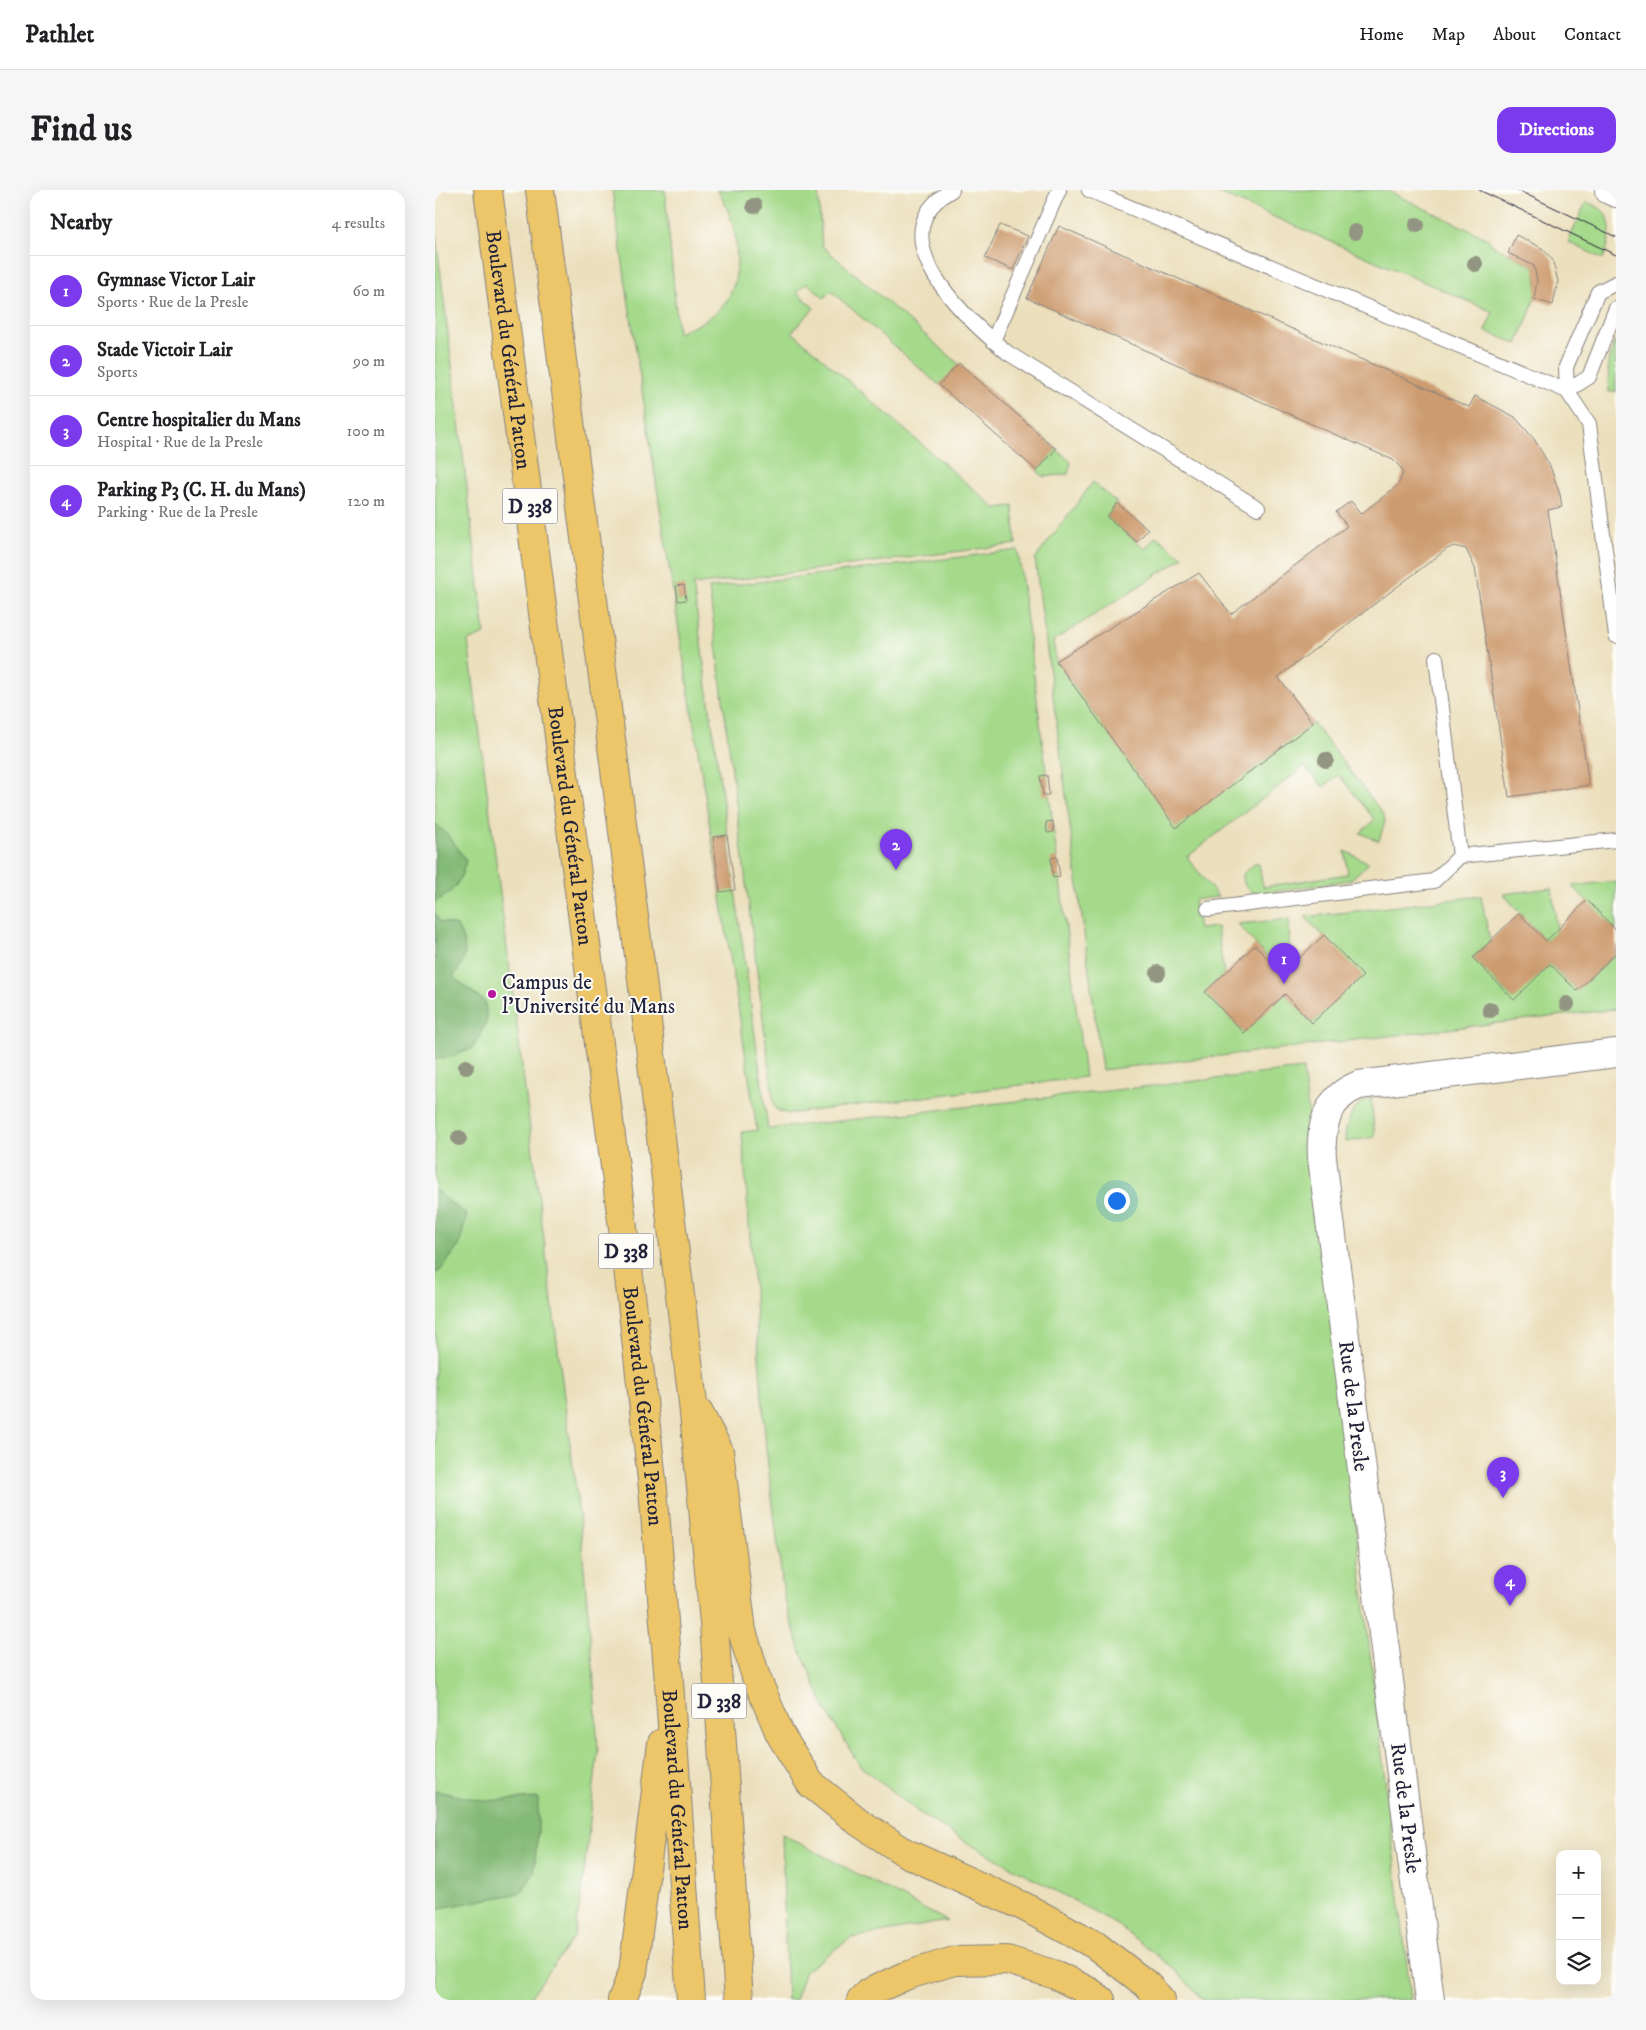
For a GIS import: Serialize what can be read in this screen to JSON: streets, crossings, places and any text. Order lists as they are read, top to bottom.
{
  "streets": {
    "highway": ["Boulevard du Général Patton", "D 338"],
    "street": ["Rue de la Presle"]
  },
  "places": ["Campus de l'Université du Mans"],
  "page": {
    "header": "Pathlet",
    "nav": [
      "Home",
      "Map",
      "About",
      "Contact"
    ],
    "buttons": "Directions",
    "title": "Find us",
    "heading": ["Nearby", "4 results"],
    "list": [
      {
        "mark": "1",
        "name": "Gymnase Victor Lair",
        "note": "Sports · Rue de la Presle",
        "value": "60 m"
      },
      {
        "mark": "2",
        "name": "Stade Victoir Lair",
        "note": "Sports",
        "value": "90 m"
      },
      {
        "mark": "3",
        "name": "Centre hospitalier du Mans",
        "note": "Hospital · Rue de la Presle",
        "value": "100 m"
      },
      {
        "mark": "4",
        "name": "Parking P3 (C. H. du Mans)",
        "note": "Parking · Rue de la Presle",
        "value": "120 m"
      }
    ],
    "pins": [
      "2",
      "1",
      "3",
      "4"
    ],
    "map_buttons": ["+", "−"]
  }
}
